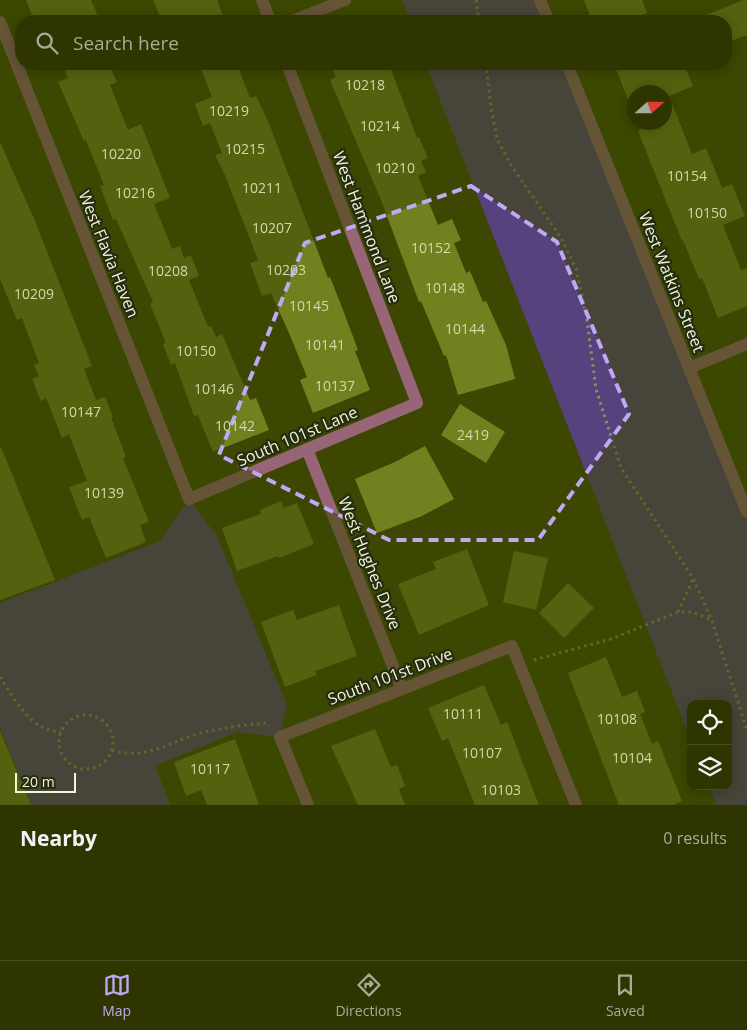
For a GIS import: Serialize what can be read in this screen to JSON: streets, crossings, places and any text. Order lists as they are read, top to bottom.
{
  "streets": {
    "street": [
      "West Hammond Lane",
      "West Flavia Haven",
      "West Watkins Street",
      "South 101st Lane",
      "West Hughes Drive",
      "South 101st Drive"
    ]
  },
  "crossings": [
    ["West Hammond Lane", "South 101st Lane"],
    ["West Flavia Haven", "South 101st Lane"],
    ["South 101st Lane", "West Hughes Drive"],
    ["West Hughes Drive", "South 101st Drive"]
  ],
  "house_numbers": [
    "10218",
    "10219",
    "10214",
    "10215",
    "10220",
    "10210",
    "10154",
    "10211",
    "10216",
    "10150",
    "10207",
    "10152",
    "10203",
    "10208",
    "10148",
    "10209",
    "10145",
    "10144",
    "10141",
    "10150",
    "10137",
    "10146",
    "10147",
    "10142",
    "2419",
    "10139",
    "10111",
    "10108",
    "10107",
    "10104",
    "10117",
    "10103"
  ],
  "scale_bar": "20 m",
  "north": "right",
  "page": {
    "search": "Search here",
    "scale": "20 m",
    "heading": ["Nearby", "0 results"],
    "nav": ["Map", "Directions", "Saved"]
  }
}
